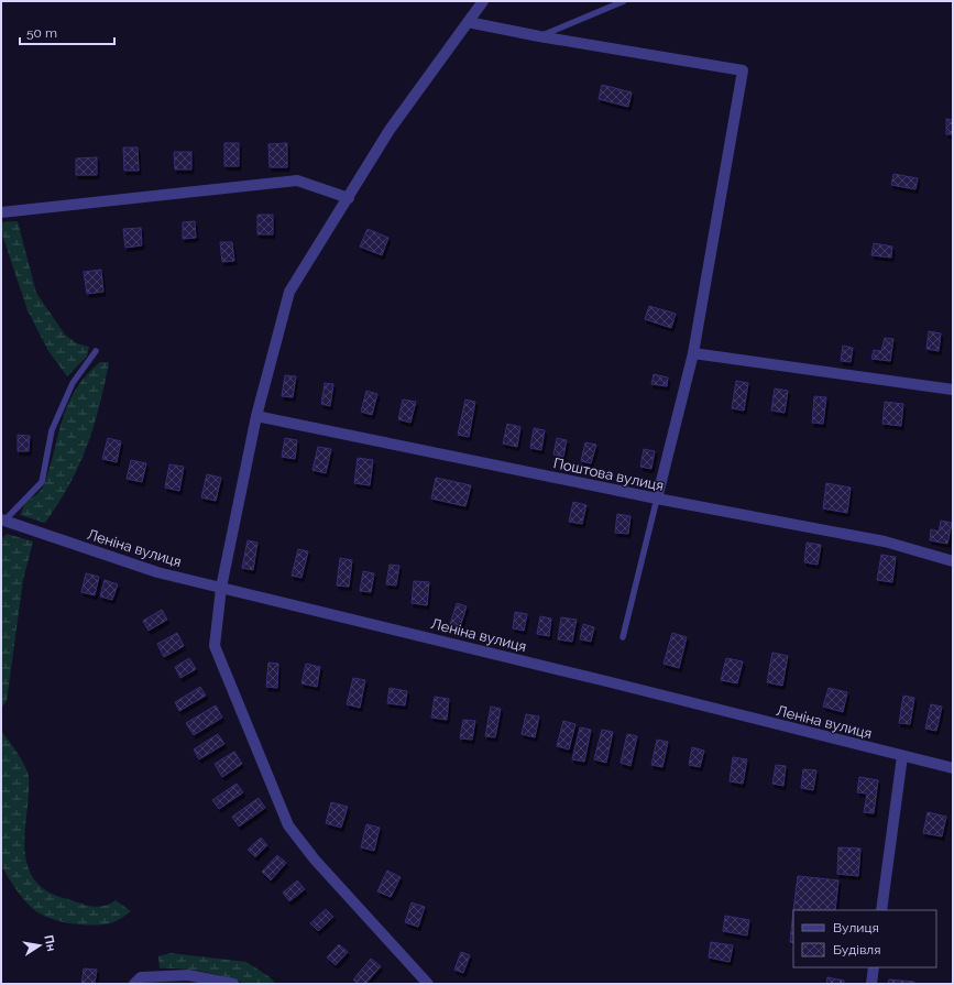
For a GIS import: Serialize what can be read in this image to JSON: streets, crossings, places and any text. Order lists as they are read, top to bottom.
{
  "streets": {
    "street": ["Поштова вулиця", "Леніна вулиця"]
  },
  "legend": ["Вулиця", "Будівля"],
  "scale_bar": "50 m",
  "north": "right"
}
